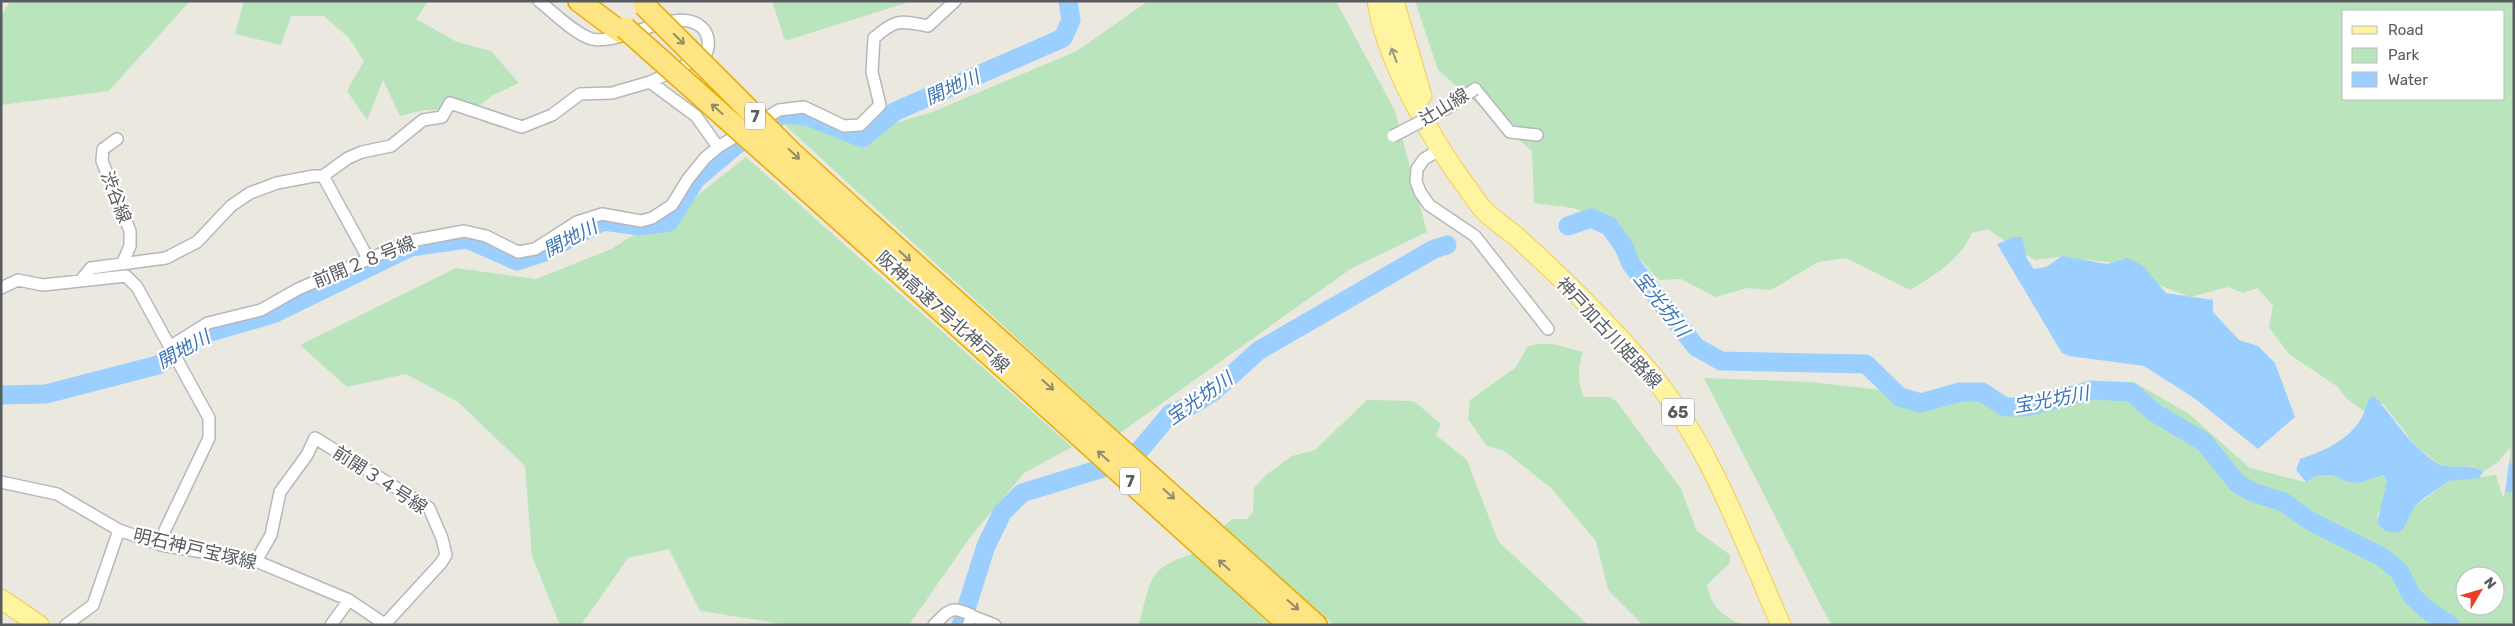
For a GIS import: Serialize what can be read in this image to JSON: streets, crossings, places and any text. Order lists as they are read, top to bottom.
{
  "streets": {
    "highway": ["7", "阪神高速7号北神戸線"],
    "main road": ["神戸加古川姫路線", "65"],
    "street": [
      "辻山線",
      "渋谷線",
      "前開２８号線",
      "前開３４号線",
      "明石神戸宝塚線"
    ]
  },
  "crossings": [
    ["前開３４号線", "明石神戸宝塚線"]
  ],
  "water": ["開地川", "宝光坊川"],
  "legend": ["Road", "Park", "Water"],
  "north": "top right"
}
